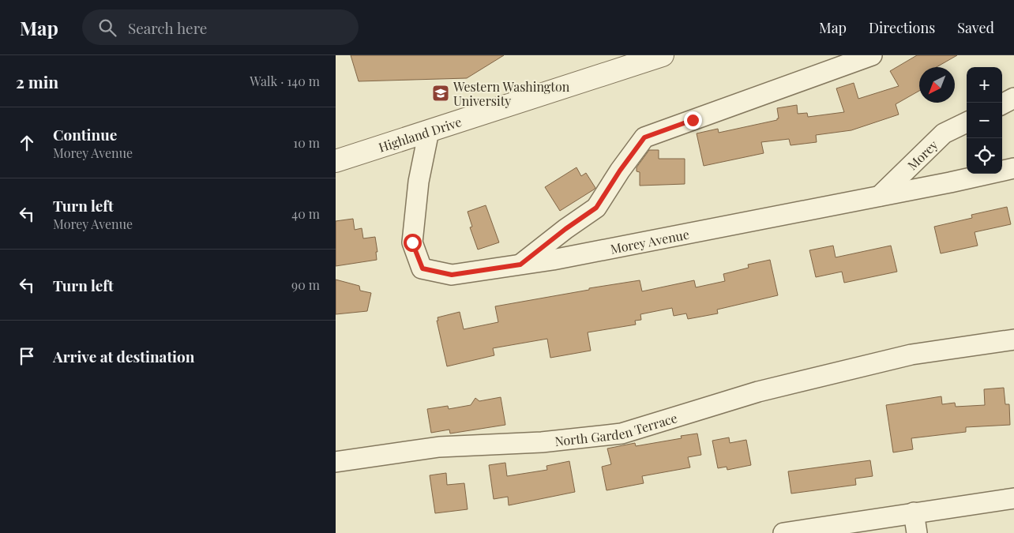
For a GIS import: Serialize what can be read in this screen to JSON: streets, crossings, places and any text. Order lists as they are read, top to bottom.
{
  "streets": {
    "street": [
      "Highland Drive",
      "Morey",
      "Morey Avenue",
      "North Garden Terrace"
    ]
  },
  "crossings": [
    ["Highland Drive", "Morey Avenue"],
    ["Morey", "Morey Avenue"]
  ],
  "places": {
    "school or university": ["Western Washington University"]
  },
  "north": "bottom left",
  "page": {
    "header": "Map",
    "search": "Search here",
    "nav": ["Map", "Directions", "Saved"],
    "heading": ["2 min", "Walk · 140 m"],
    "map_buttons": ["+", "−"],
    "list": [
      ["Continue", "Morey Avenue", "10 m"],
      ["Turn left", "Morey Avenue", "40 m"],
      ["Turn left", "90 m"],
      "Arrive at destination"
    ]
  }
}
